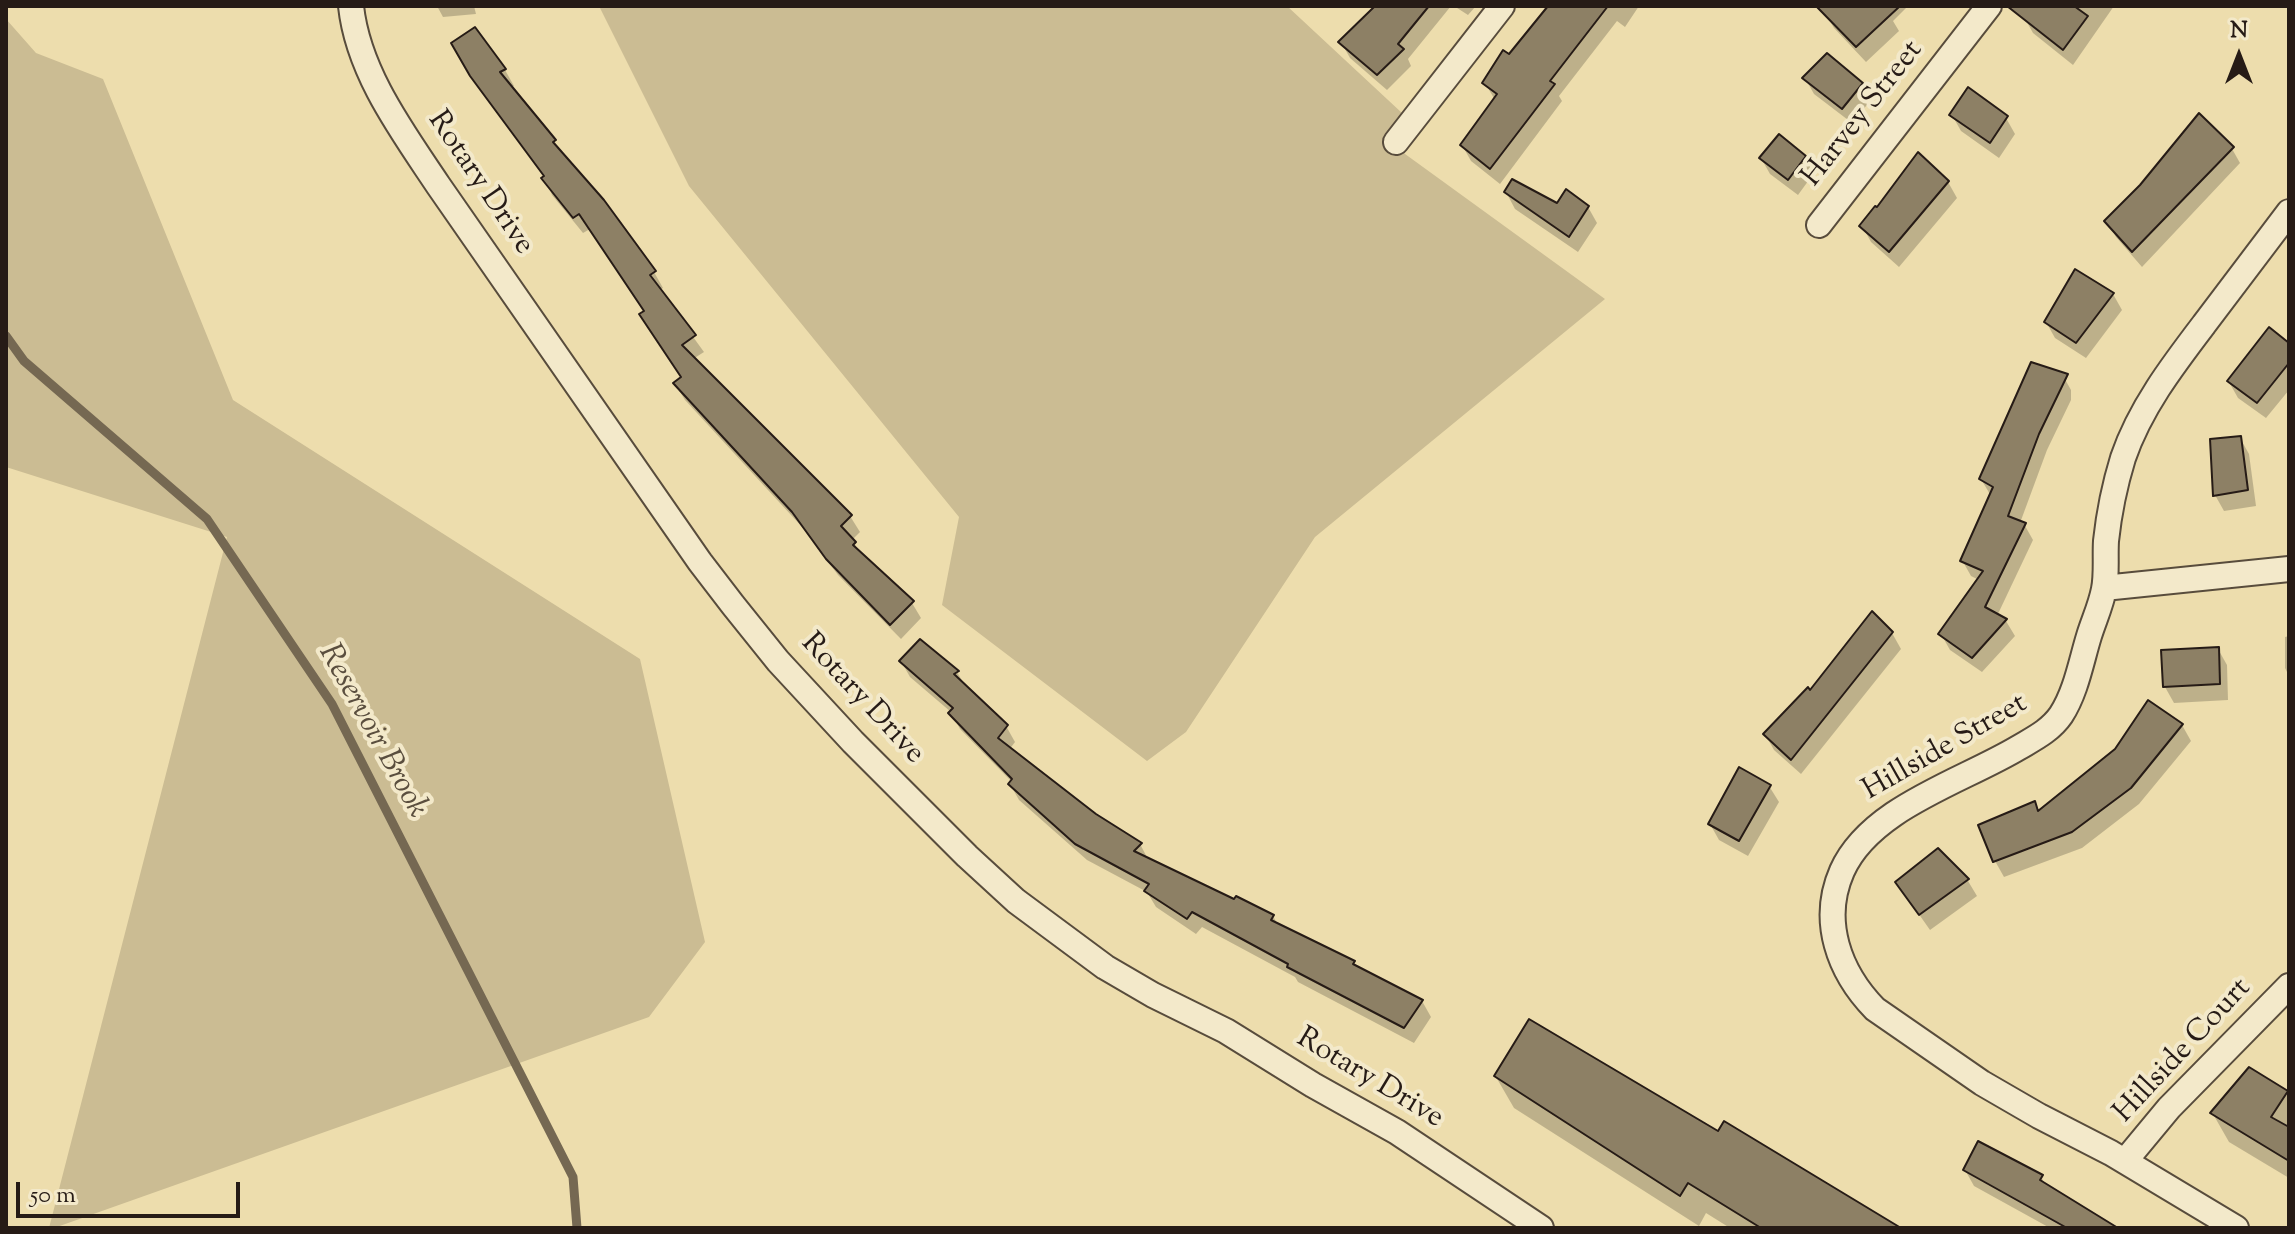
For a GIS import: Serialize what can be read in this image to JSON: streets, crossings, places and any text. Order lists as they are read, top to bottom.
{
  "streets": {
    "street": [
      "Harvey Street",
      "Rotary Drive",
      "Hillside Street",
      "Hillside Court"
    ]
  },
  "crossings": [
    ["Hillside Street", "Hillside Court"]
  ],
  "water": ["Reservoir Brook"],
  "scale_bar": "50 m",
  "north": "top"
}
